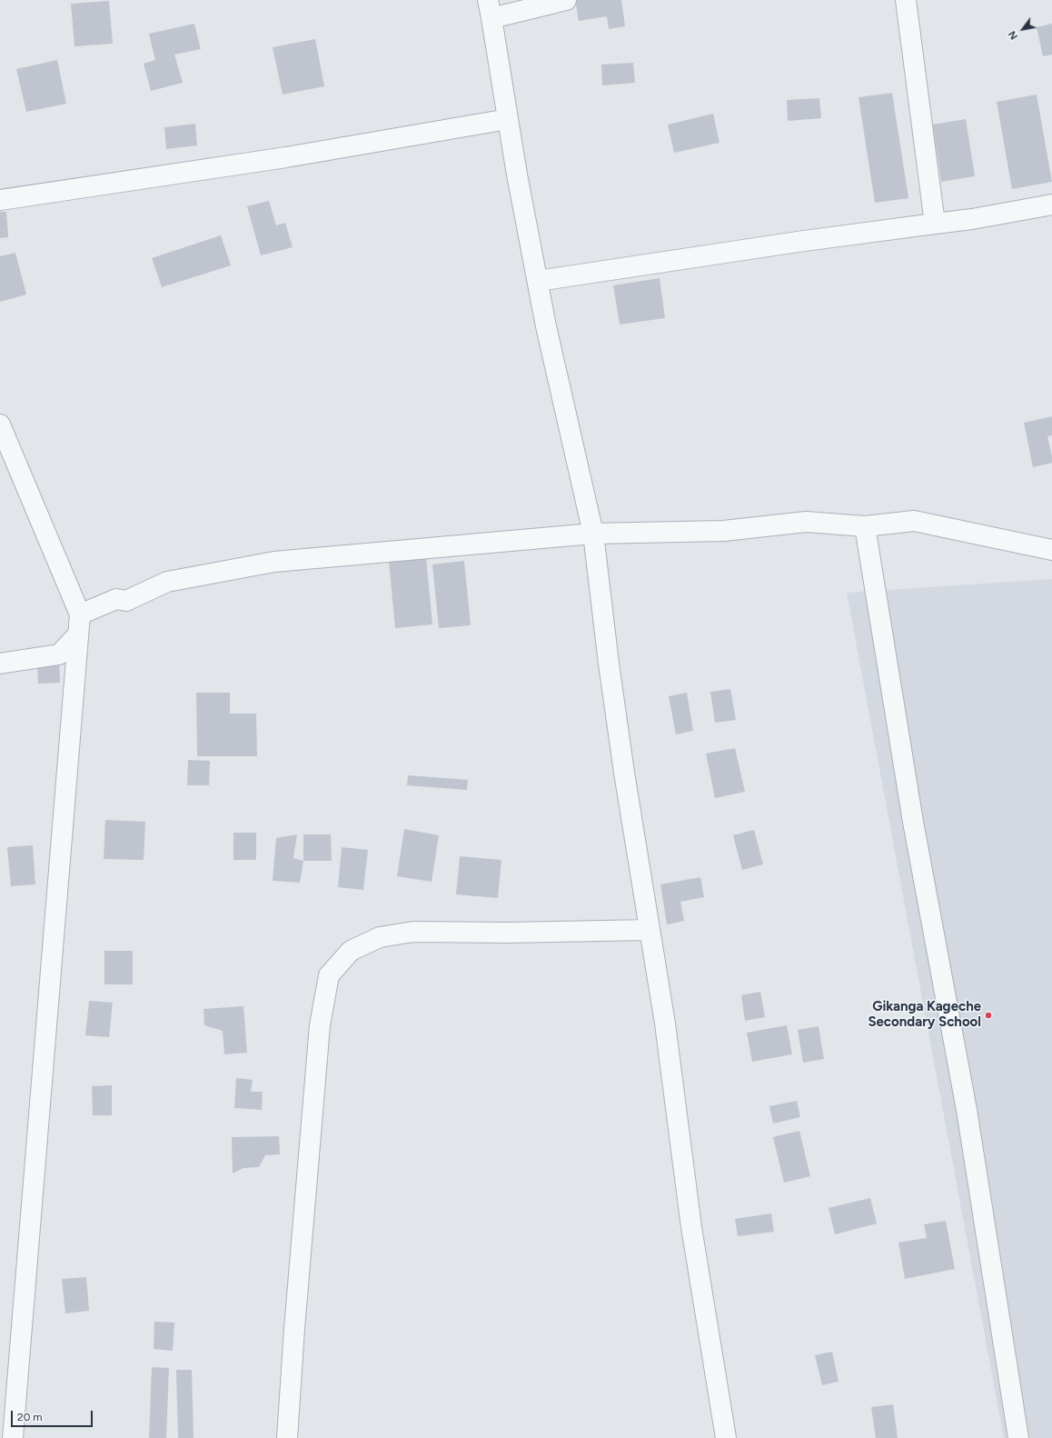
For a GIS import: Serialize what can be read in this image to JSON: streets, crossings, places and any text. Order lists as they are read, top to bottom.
{
  "places": ["Gikanga Kageche Secondary School"],
  "scale_bar": "20 m",
  "north": "bottom left"
}
